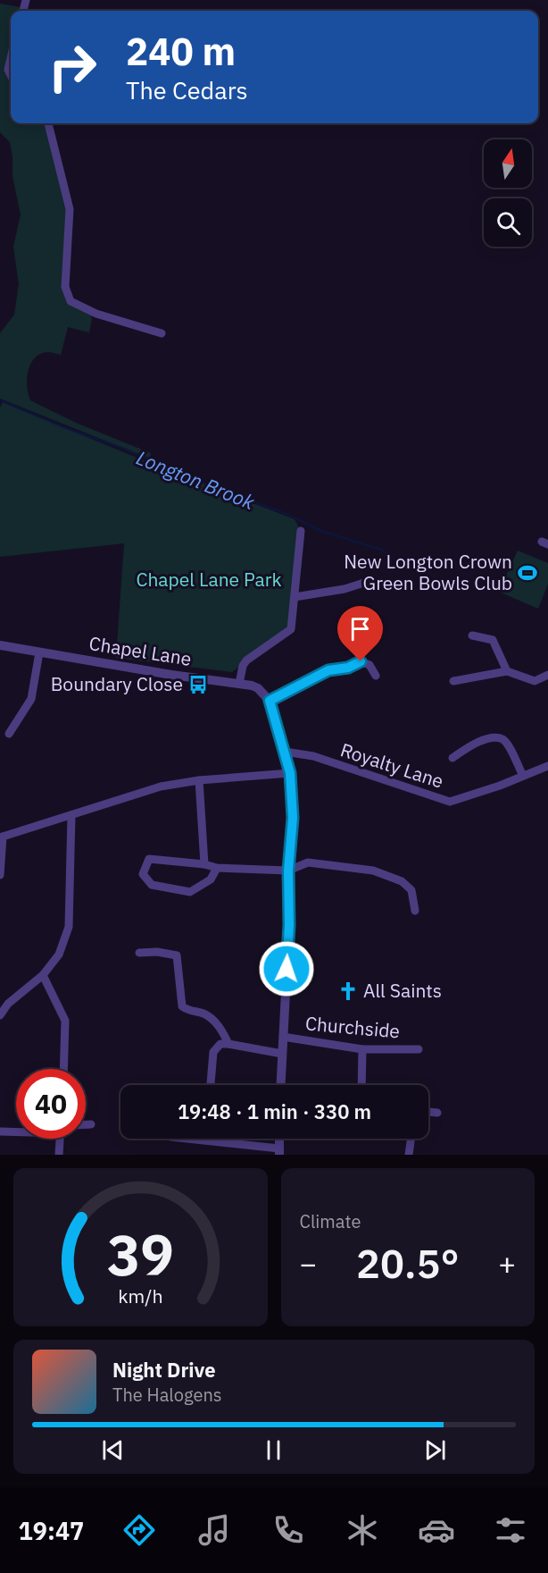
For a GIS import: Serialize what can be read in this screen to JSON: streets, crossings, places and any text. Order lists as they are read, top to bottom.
{
  "streets": {
    "street": ["Chapel Lane", "Royalty Lane", "Churchside"]
  },
  "water": ["Longton Brook"],
  "parks": ["Chapel Lane Park"],
  "places": {
    "sports": ["New Longton Crown Green Bowls Club"],
    "bus stop": ["Boundary Close"],
    "church": ["All Saints"]
  },
  "north": "top",
  "page": {
    "turn": ["240 m", "The Cedars"],
    "limit": "40",
    "trip": "19:48 · 1 min · 330 m",
    "tile": "Climate",
    "heat": ["−", "20.5°", "+"],
    "song": ["Night Drive", "The Halogens"],
    "tabs": "19:47",
    "gauge": ["39", "km/h"]
  }
}
